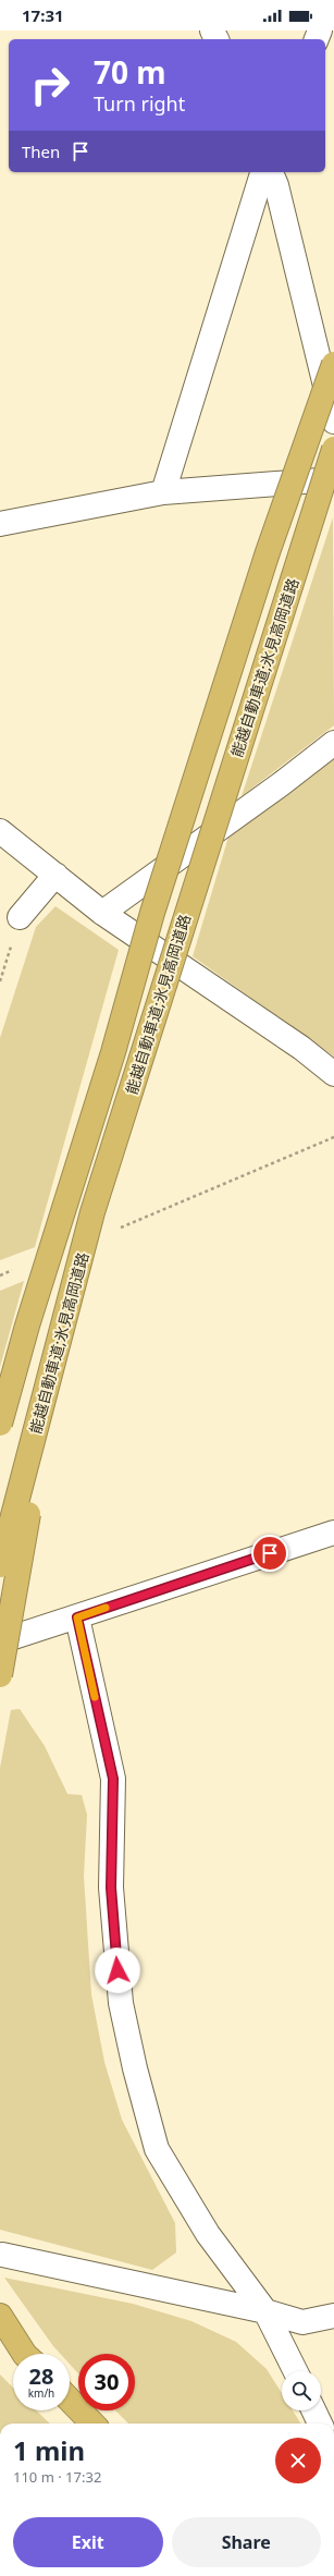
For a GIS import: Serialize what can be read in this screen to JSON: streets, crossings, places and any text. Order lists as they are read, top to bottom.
{
  "streets": {
    "highway": ["能越自動車道;氷見高岡道路"]
  },
  "page": {
    "status": "17:31",
    "turn": ["70 m", "Turn right"],
    "then": "Then",
    "speed": "28 km/h",
    "limit": "30",
    "heading": ["1 min", "110 m · 17:32"],
    "buttons": ["Exit", "Share"]
  }
}
